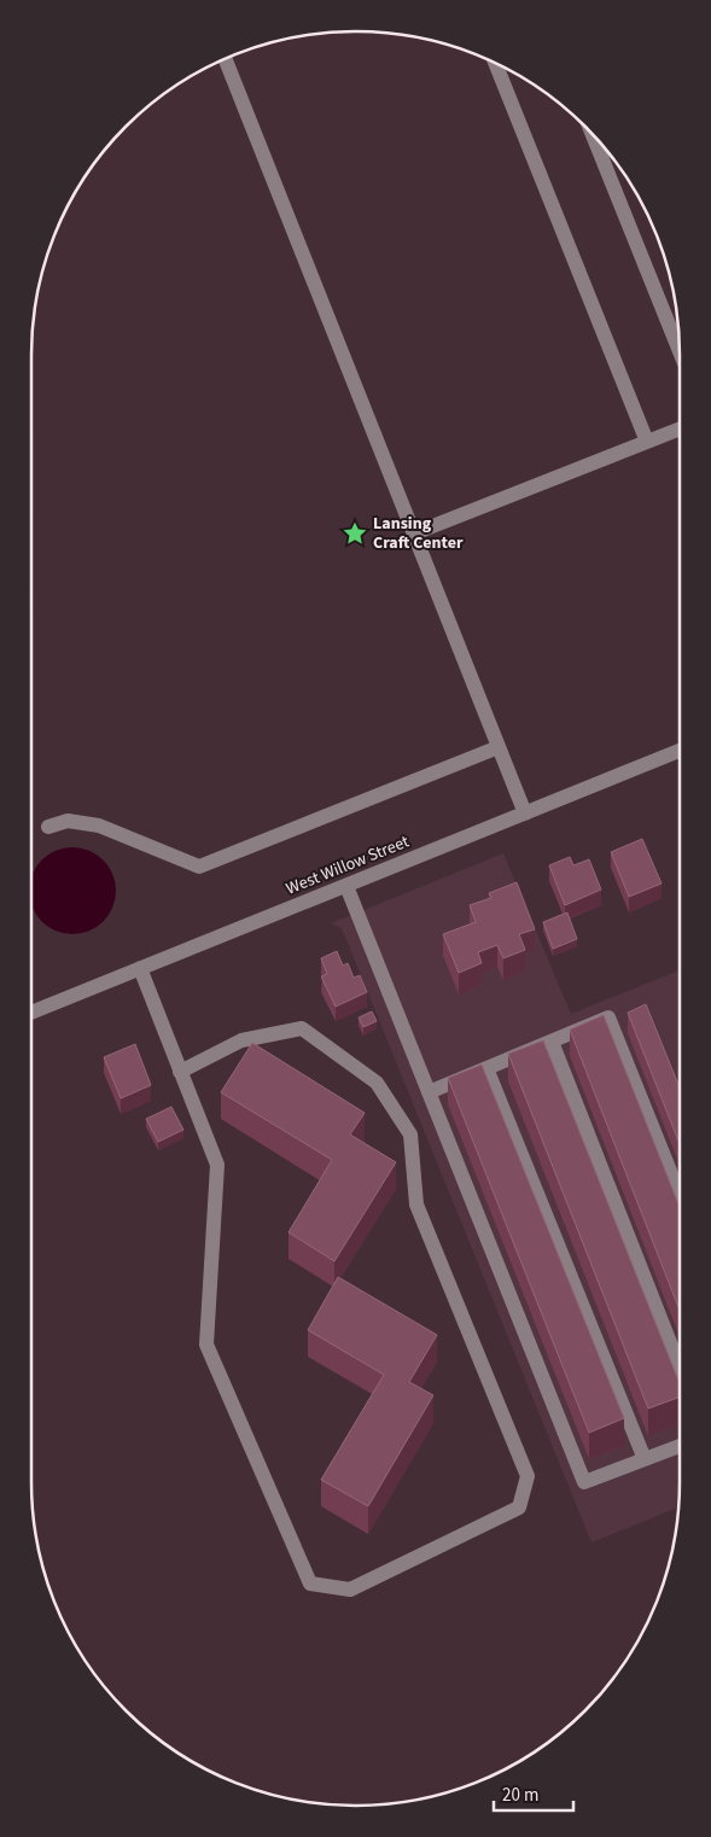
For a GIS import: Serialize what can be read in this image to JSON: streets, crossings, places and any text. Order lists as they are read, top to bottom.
{
  "streets": {
    "street": ["West Willow Street"]
  },
  "places": {
    "place": ["Lansing Craft Center"]
  },
  "scale_bar": "20 m"
}
